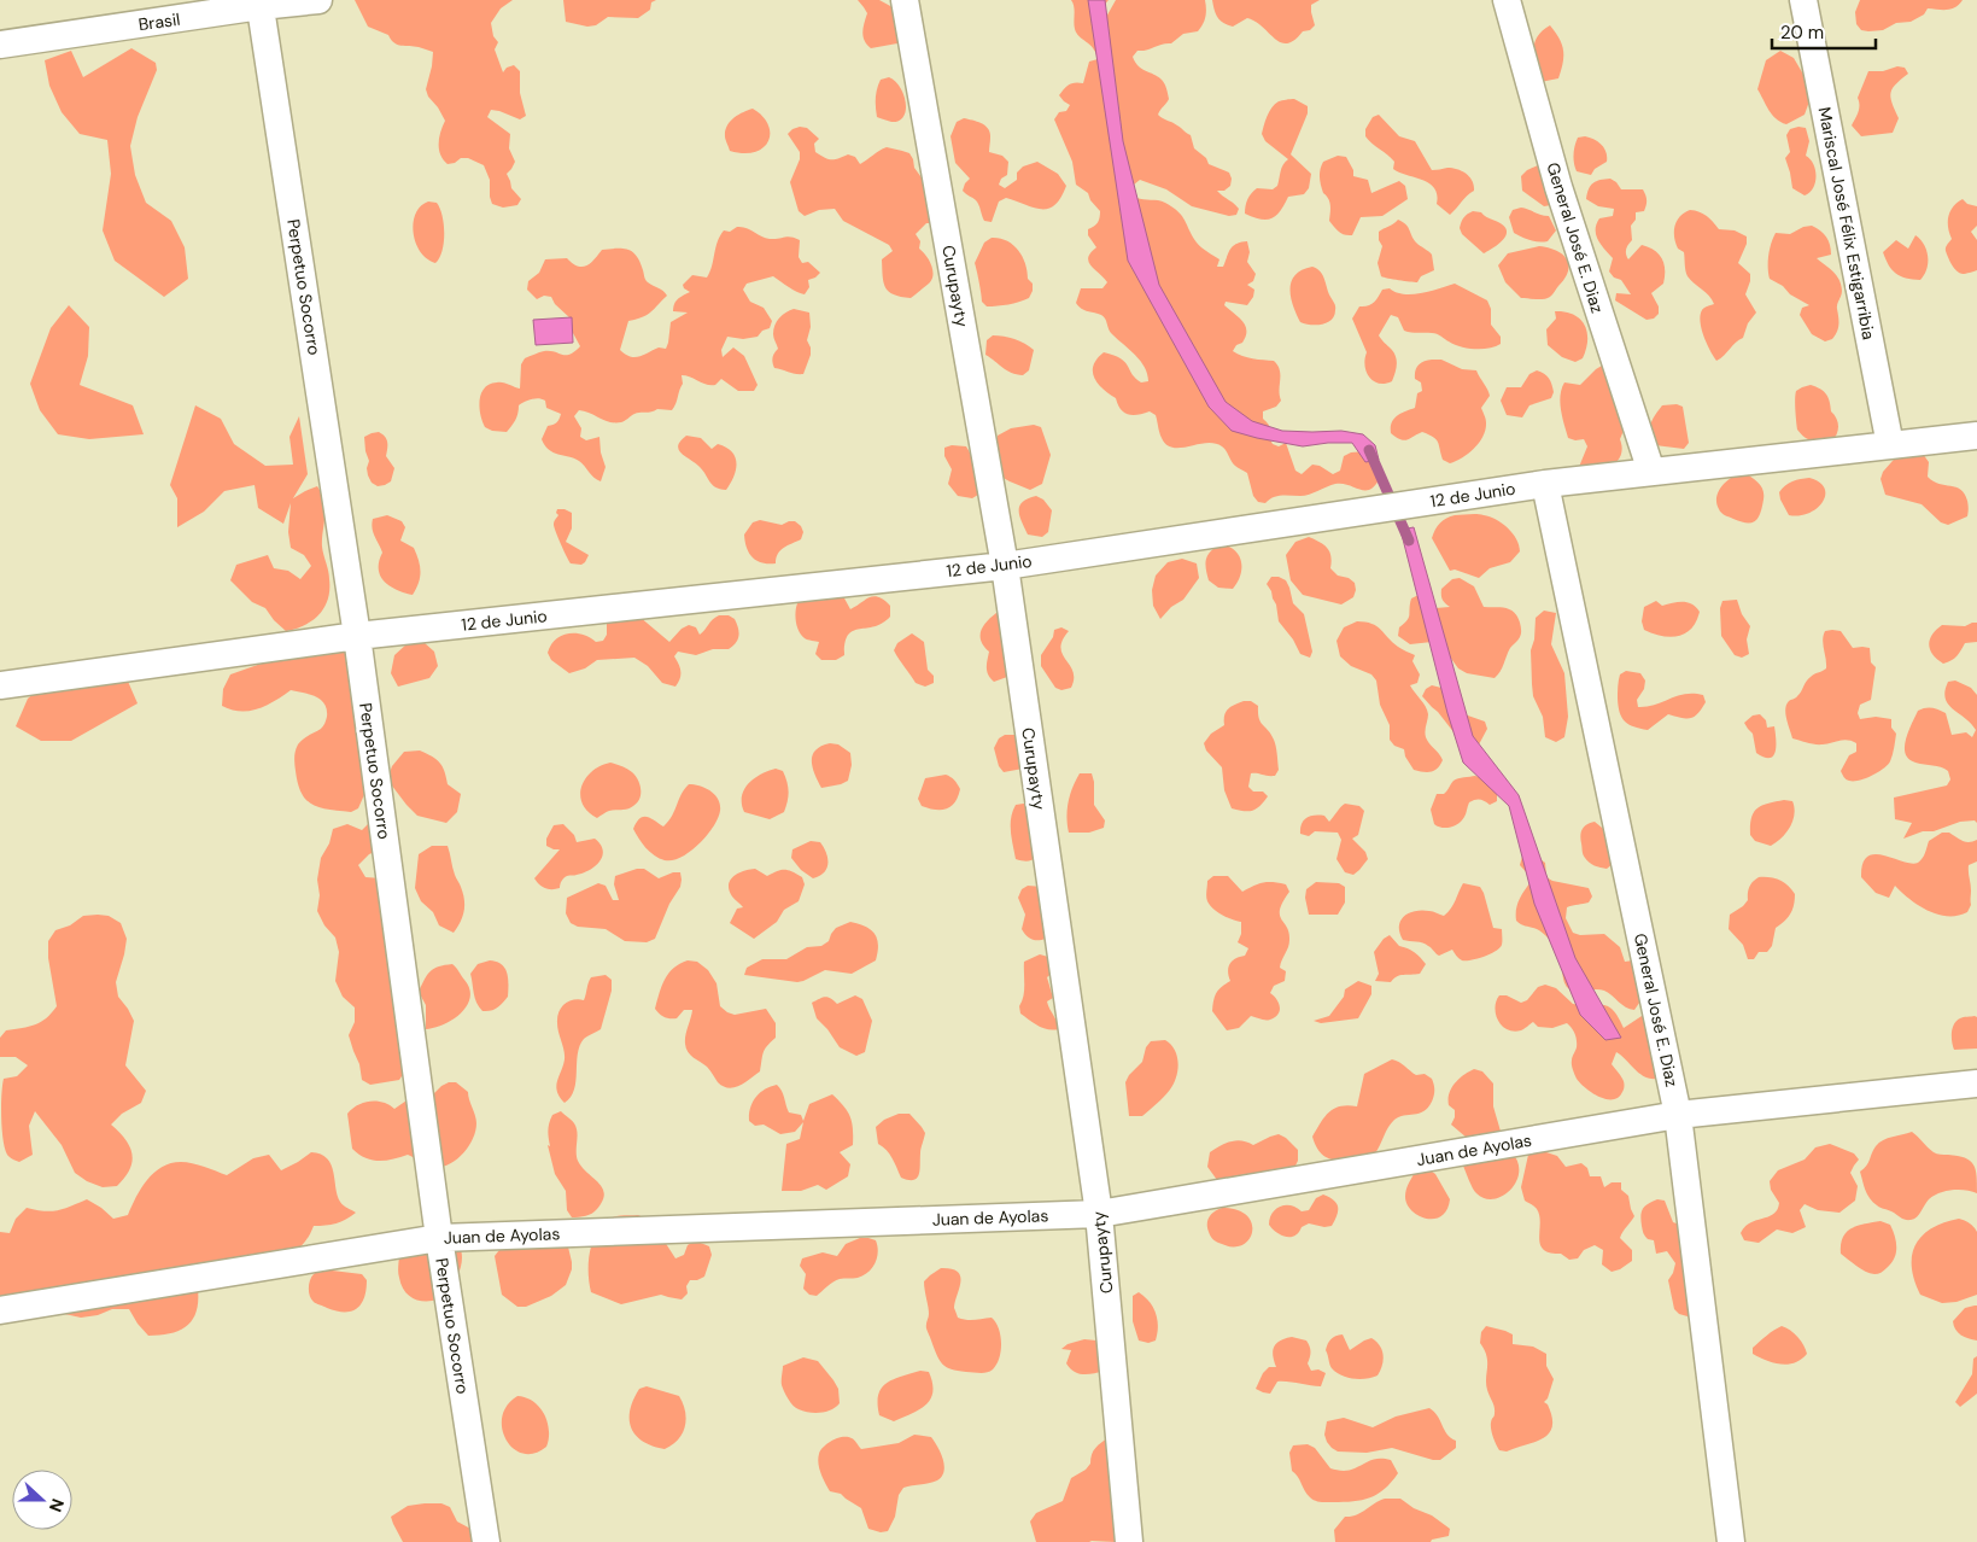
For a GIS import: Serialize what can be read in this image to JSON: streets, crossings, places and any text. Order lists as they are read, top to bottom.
{
  "streets": {
    "street": [
      "Brasil",
      "Mariscal José Félix Estigarribia",
      "General José E. Diaz",
      "Curupayty",
      "Perpetuo Socorro",
      "12 de Junio",
      "Juan de Ayolas"
    ]
  },
  "crossings": [
    ["Brasil", "Perpetuo Socorro"],
    ["Mariscal José Félix Estigarribia", "12 de Junio"],
    ["General José E. Diaz", "12 de Junio"],
    ["General José E. Diaz", "Juan de Ayolas"],
    ["Curupayty", "12 de Junio"],
    ["Curupayty", "Juan de Ayolas"],
    ["Perpetuo Socorro", "12 de Junio"],
    ["Perpetuo Socorro", "Juan de Ayolas"]
  ],
  "scale_bar": "20 m",
  "north": "right"
}
